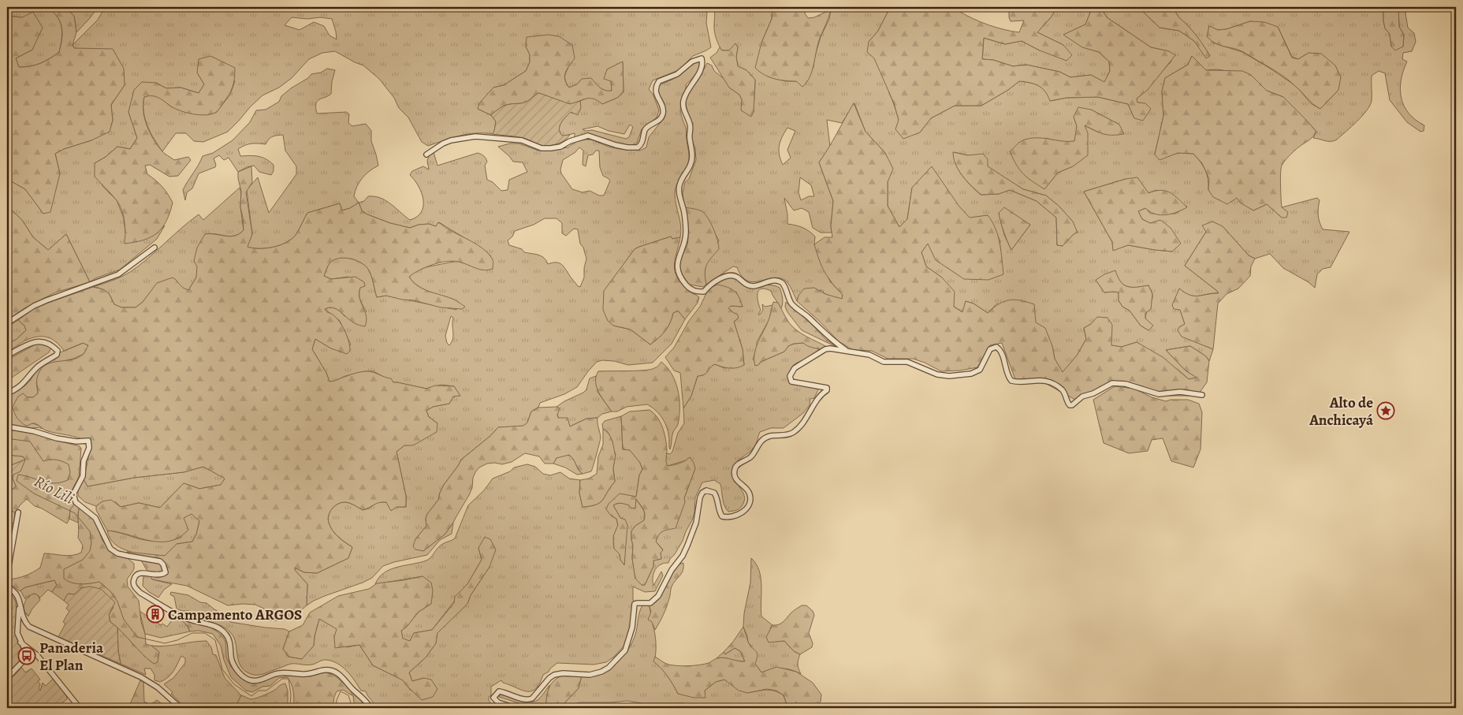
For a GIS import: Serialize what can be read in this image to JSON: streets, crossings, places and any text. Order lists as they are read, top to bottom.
{
  "water": ["Río Lili"],
  "places": {
    "place": ["Alto de Anchicayá"],
    "building": ["Campamento ARGOS"],
    "bus stop": ["Panaderia El Plan"]
  }
}
